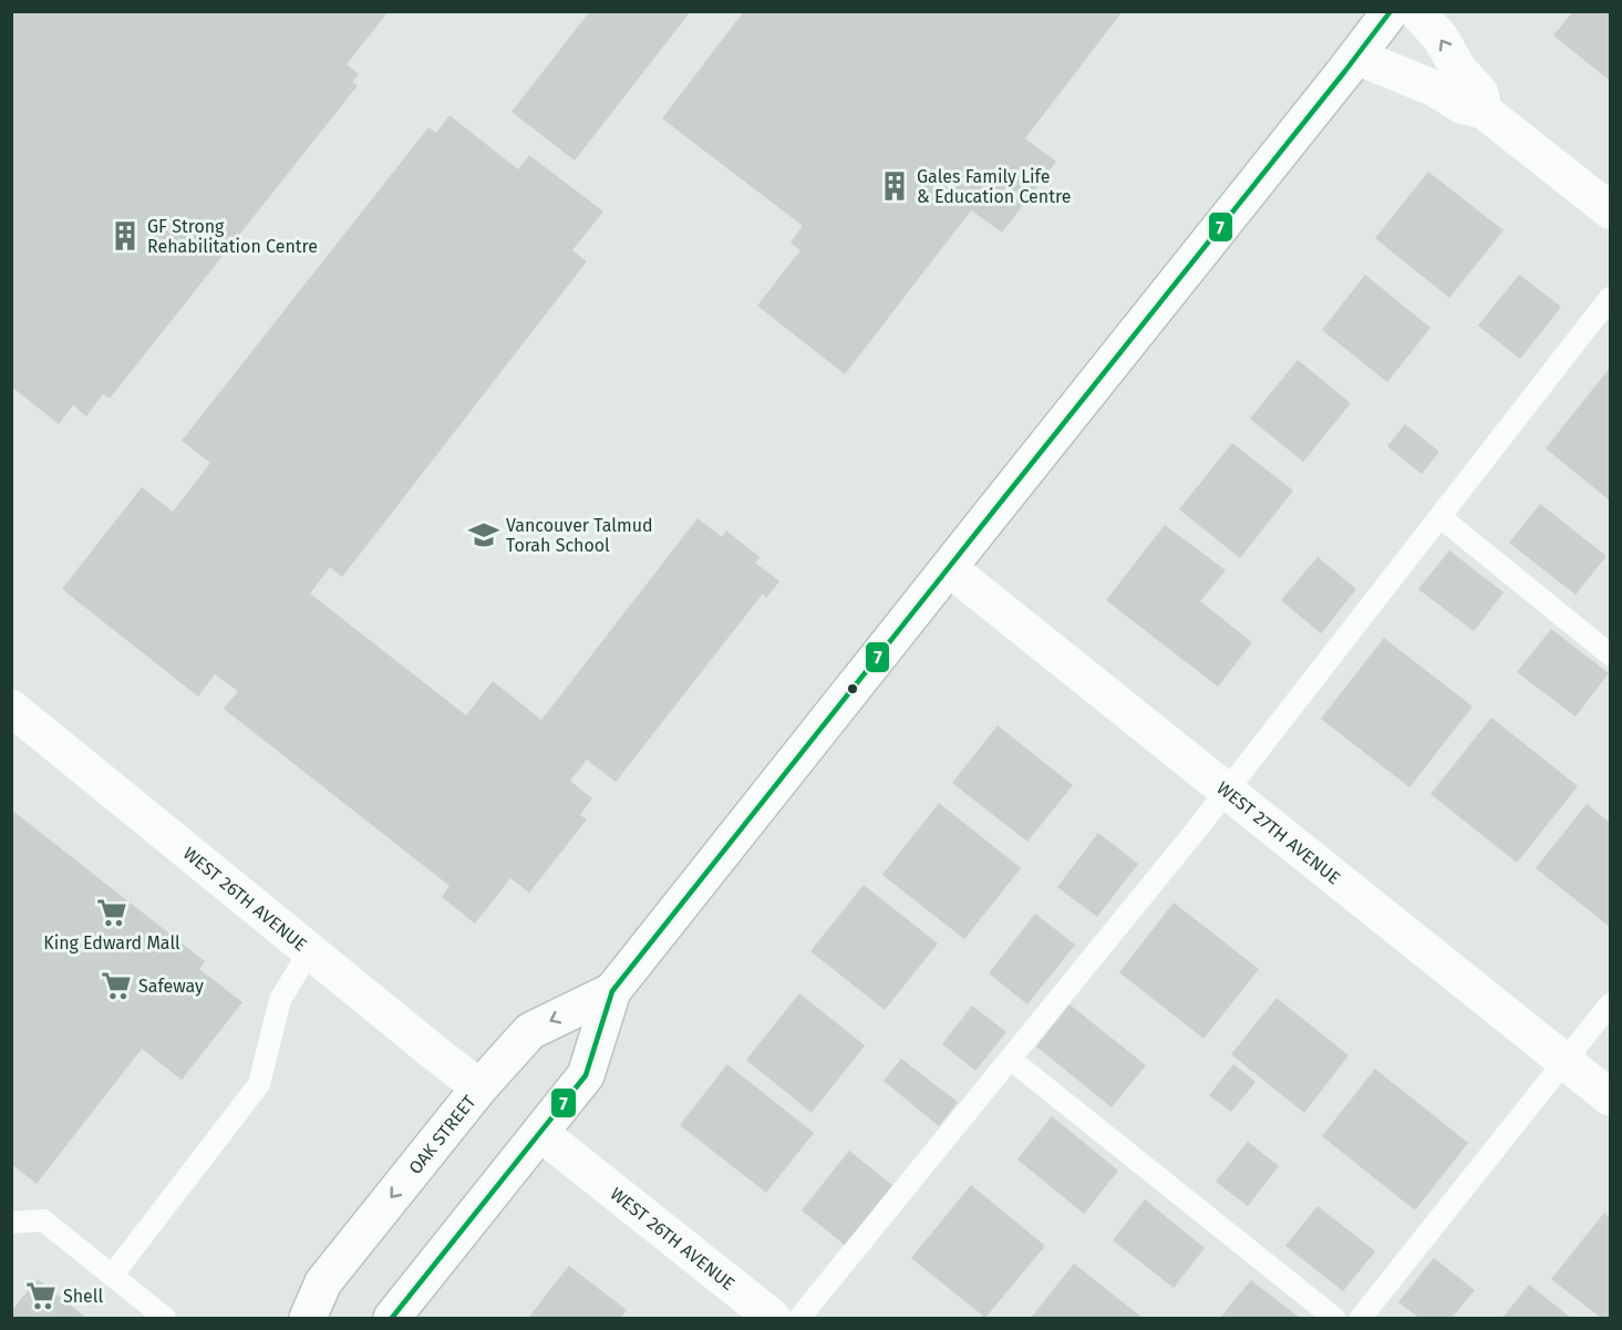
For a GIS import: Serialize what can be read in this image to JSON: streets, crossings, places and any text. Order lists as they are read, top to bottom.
{
  "streets": {
    "street": ["WEST 27TH AVENUE", "WEST 26TH AVENUE", "OAK STREET"]
  },
  "crossings": [
    ["WEST 27TH AVENUE", "OAK STREET"],
    ["WEST 26TH AVENUE", "OAK STREET"]
  ],
  "places": {
    "building": ["Gales Family Life & Education Centre", "GF Strong Rehabilitation Centre"],
    "school or university": ["Vancouver Talmud Torah School"],
    "supermarket": ["King Edward Mall", "Safeway", "Shell"]
  },
  "lines": ["transit line 7"]
}
